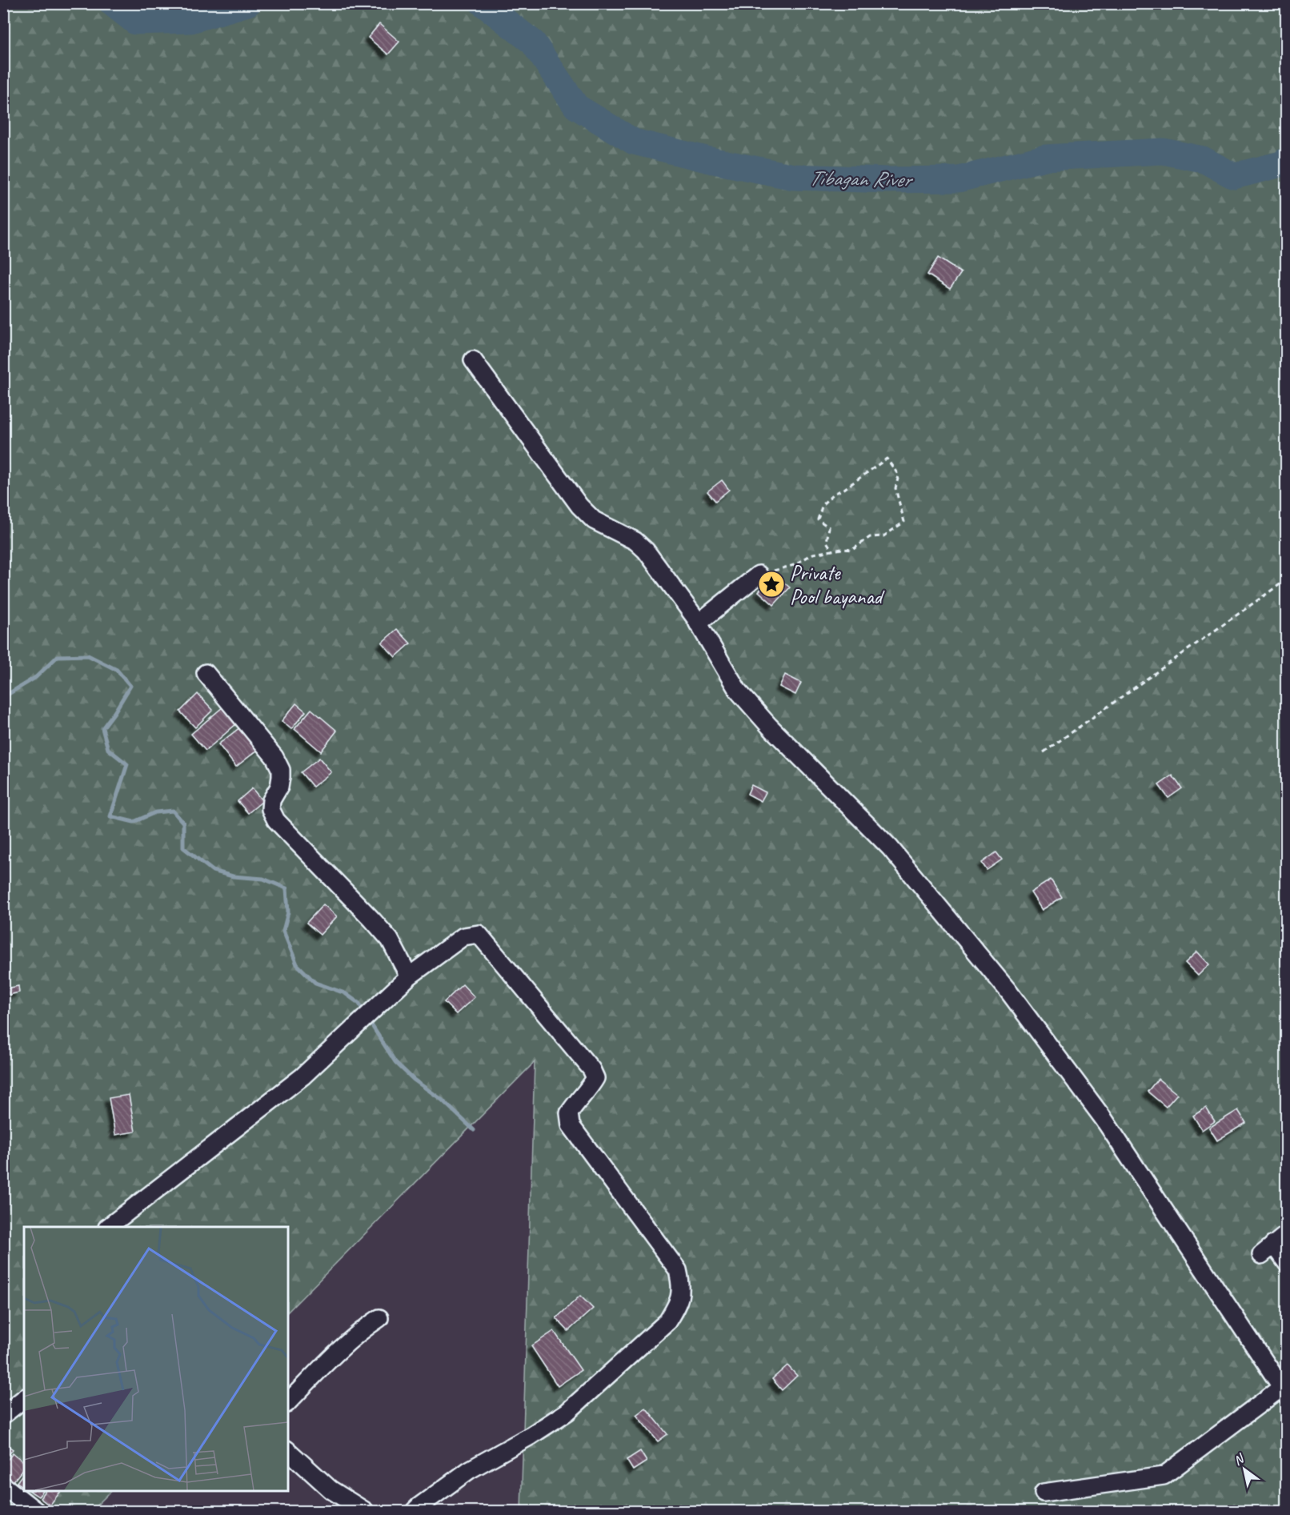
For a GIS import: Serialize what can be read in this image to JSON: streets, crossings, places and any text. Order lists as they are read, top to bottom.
{
  "water": ["Tibagan River"],
  "places": {
    "place": ["Private Pool bayanad"]
  },
  "north": "top left"
}
